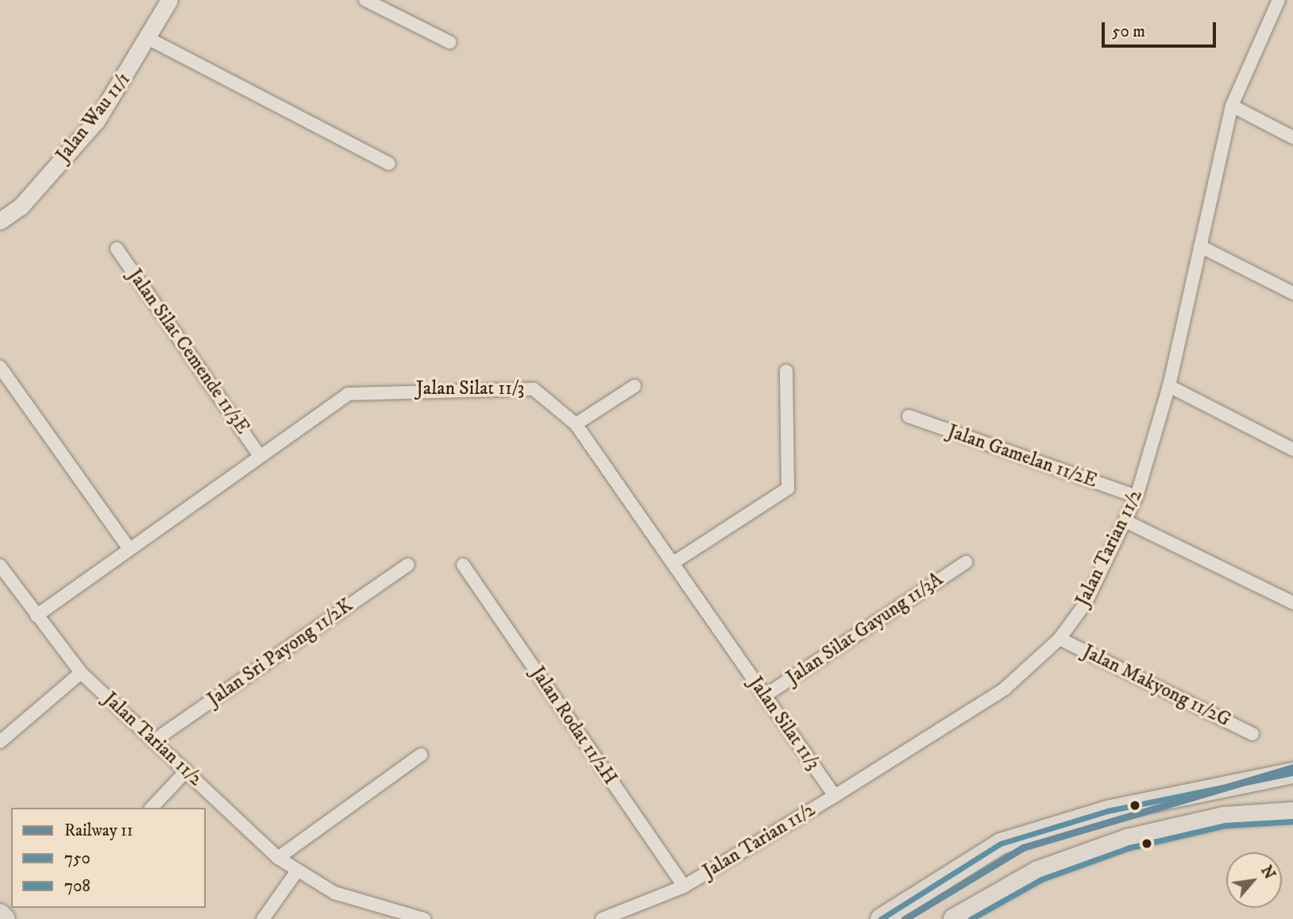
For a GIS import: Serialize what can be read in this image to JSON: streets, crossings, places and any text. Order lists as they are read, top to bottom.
{
  "streets": {
    "street": [
      "Jalan Wau 11/1",
      "Jalan Silat Cemende 11/3E",
      "Jalan Silat 11/3",
      "Jalan Gamelan 11/2E",
      "Jalan Tarian 11/2",
      "Jalan Silat Gayung 11/3A",
      "Jalan Sri Payong 11/2K",
      "Jalan Makyong 11/2G",
      "Jalan Rodat 11/2H"
    ]
  },
  "crossings": [
    ["Jalan Silat Cemende 11/3E", "Jalan Silat 11/3"],
    ["Jalan Silat 11/3", "Jalan Tarian 11/2"],
    ["Jalan Silat 11/3", "Jalan Silat Gayung 11/3A"],
    ["Jalan Gamelan 11/2E", "Jalan Tarian 11/2"],
    ["Jalan Tarian 11/2", "Jalan Sri Payong 11/2K"],
    ["Jalan Tarian 11/2", "Jalan Makyong 11/2G"],
    ["Jalan Tarian 11/2", "Jalan Rodat 11/2H"]
  ],
  "lines": ["rail line 11", "transit line 750", "transit line 708"],
  "legend": ["Railway 11", "750", "708"],
  "scale_bar": "50 m",
  "north": "top right"
}
